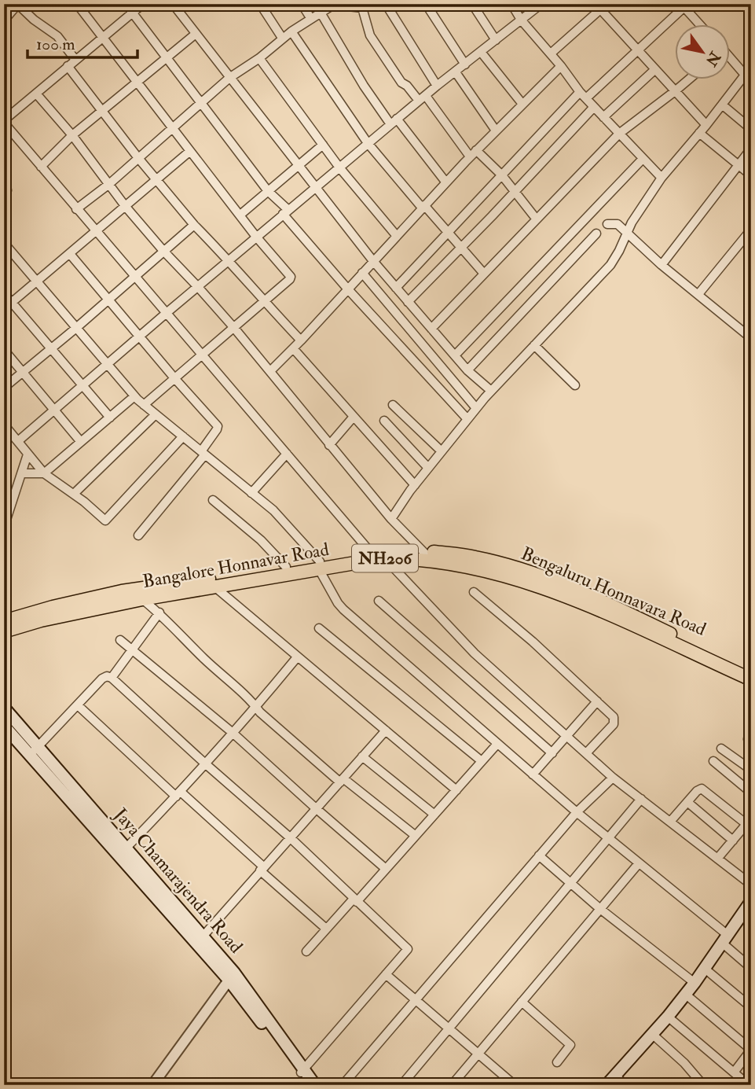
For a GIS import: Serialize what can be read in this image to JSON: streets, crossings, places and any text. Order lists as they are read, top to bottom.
{
  "streets": {
    "main road": [
      "NH206",
      "Bangalore Honnavar Road",
      "Bengaluru Honnavara Road",
      "Jaya Chamarajendra Road"
    ]
  },
  "crossings": [
    ["NH206", "Bangalore Honnavar Road"],
    ["Bangalore Honnavar Road", "Bengaluru Honnavara Road"]
  ],
  "scale_bar": "100 m",
  "north": "bottom right"
}
